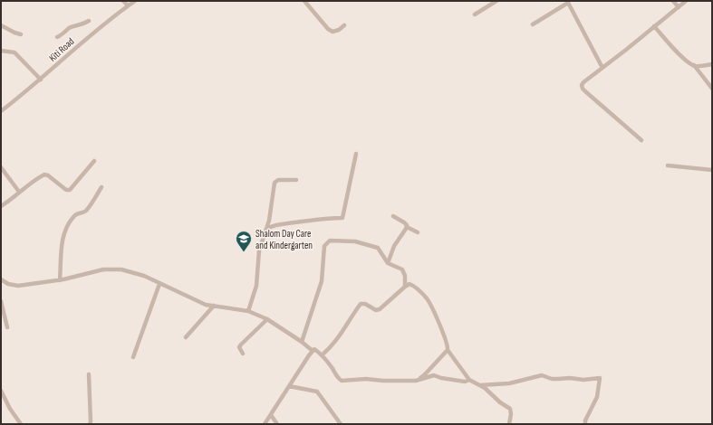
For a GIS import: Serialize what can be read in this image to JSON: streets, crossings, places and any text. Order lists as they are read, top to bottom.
{
  "streets": {
    "street": ["Kiti Road"]
  },
  "places": {
    "school or university": ["Shalom Day Care and Kindergarten"]
  }
}
